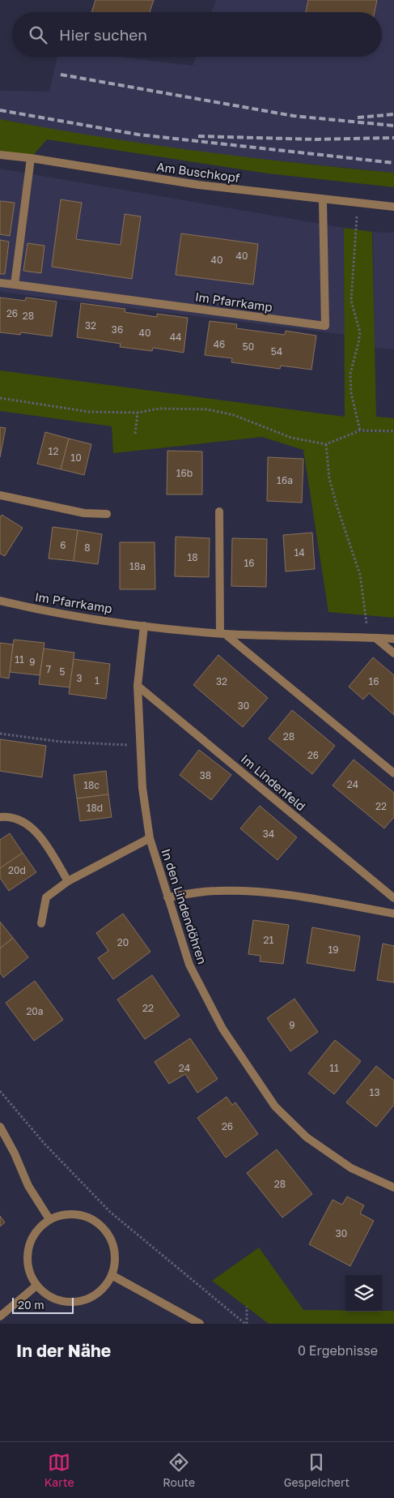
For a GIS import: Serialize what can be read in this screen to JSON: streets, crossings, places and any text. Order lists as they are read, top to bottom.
{
  "streets": {
    "street": [
      "Am Buschkopf",
      "Im Pfarrkamp",
      "Im Lindenfeld",
      "In den Lindendöhren"
    ]
  },
  "crossings": [
    ["Am Buschkopf", "Im Pfarrkamp"],
    ["Im Pfarrkamp", "In den Lindendöhren"],
    ["Im Lindenfeld", "In den Lindendöhren"]
  ],
  "house_numbers": [
    "40",
    "40",
    "26",
    "28",
    "32",
    "36",
    "40",
    "44",
    "46",
    "50",
    "54",
    "12",
    "10",
    "16b",
    "16a",
    "6",
    "8",
    "14",
    "18",
    "16",
    "18a",
    "11",
    "9",
    "7",
    "5",
    "3",
    "1",
    "32",
    "16",
    "30",
    "28",
    "26",
    "38",
    "24",
    "18c",
    "22",
    "18d",
    "34",
    "20d",
    "21",
    "20",
    "19",
    "22",
    "20a",
    "9",
    "24",
    "11",
    "13",
    "26",
    "28",
    "30"
  ],
  "scale_bar": "20 m",
  "page": {
    "search": "Hier suchen",
    "scale": "20 m",
    "heading": ["In der Nähe", "0 Ergebnisse"],
    "nav": ["Karte", "Route", "Gespeichert"]
  }
}
